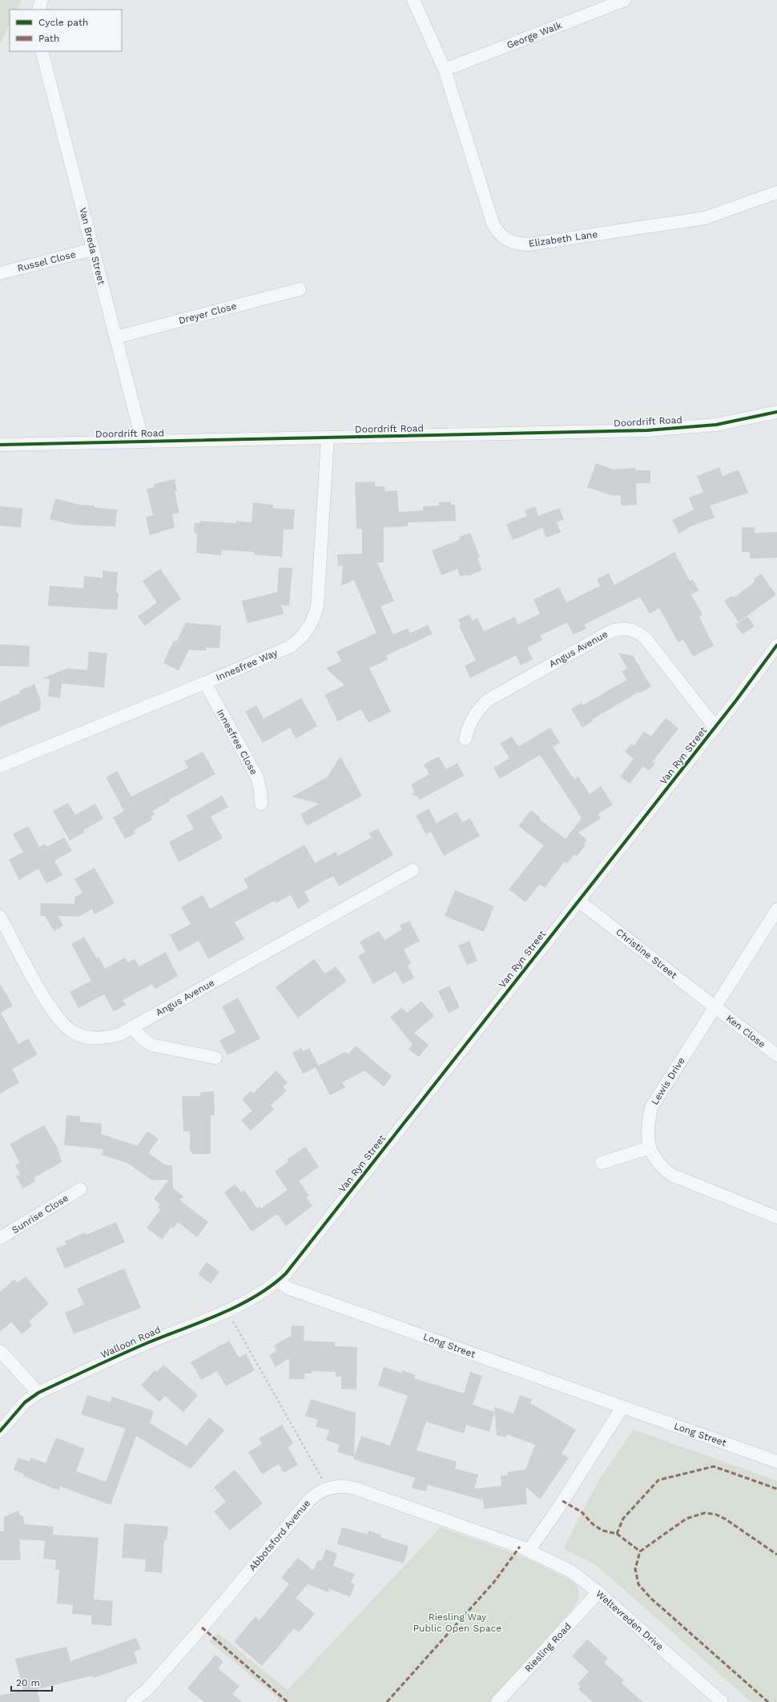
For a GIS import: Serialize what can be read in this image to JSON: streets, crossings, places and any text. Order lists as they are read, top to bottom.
{
  "streets": {
    "street": [
      "George Walk",
      "Elizabeth Lane",
      "Van Breda Street",
      "Russel Close",
      "Dreyer Close",
      "Doordrift Road",
      "Angus Avenue",
      "Innesfree Way",
      "Innesfree Close",
      "Van Ryn Street",
      "Christine Street",
      "Ken Close",
      "Lewis Drive",
      "Sunrise Close",
      "Walloon Road",
      "Long Street",
      "Abbotsford Avenue",
      "Weltevreden Drive",
      "Riesling Road"
    ]
  },
  "crossings": [
    ["George Walk", "Elizabeth Lane"],
    ["Van Breda Street", "Russel Close"],
    ["Van Breda Street", "Dreyer Close"],
    ["Van Breda Street", "Doordrift Road"],
    ["Doordrift Road", "Innesfree Way"],
    ["Angus Avenue", "Van Ryn Street"],
    ["Innesfree Way", "Innesfree Close"],
    ["Van Ryn Street", "Christine Street"],
    ["Van Ryn Street", "Walloon Road"],
    ["Van Ryn Street", "Long Street"],
    ["Christine Street", "Ken Close"],
    ["Christine Street", "Lewis Drive"],
    ["Ken Close", "Lewis Drive"],
    ["Walloon Road", "Long Street"],
    ["Abbotsford Avenue", "Weltevreden Drive"],
    ["Weltevreden Drive", "Riesling Road"]
  ],
  "parks": ["Riesling Way Public Open Space"],
  "legend": ["Cycle path", "Path"],
  "scale_bar": "20 m"
}
